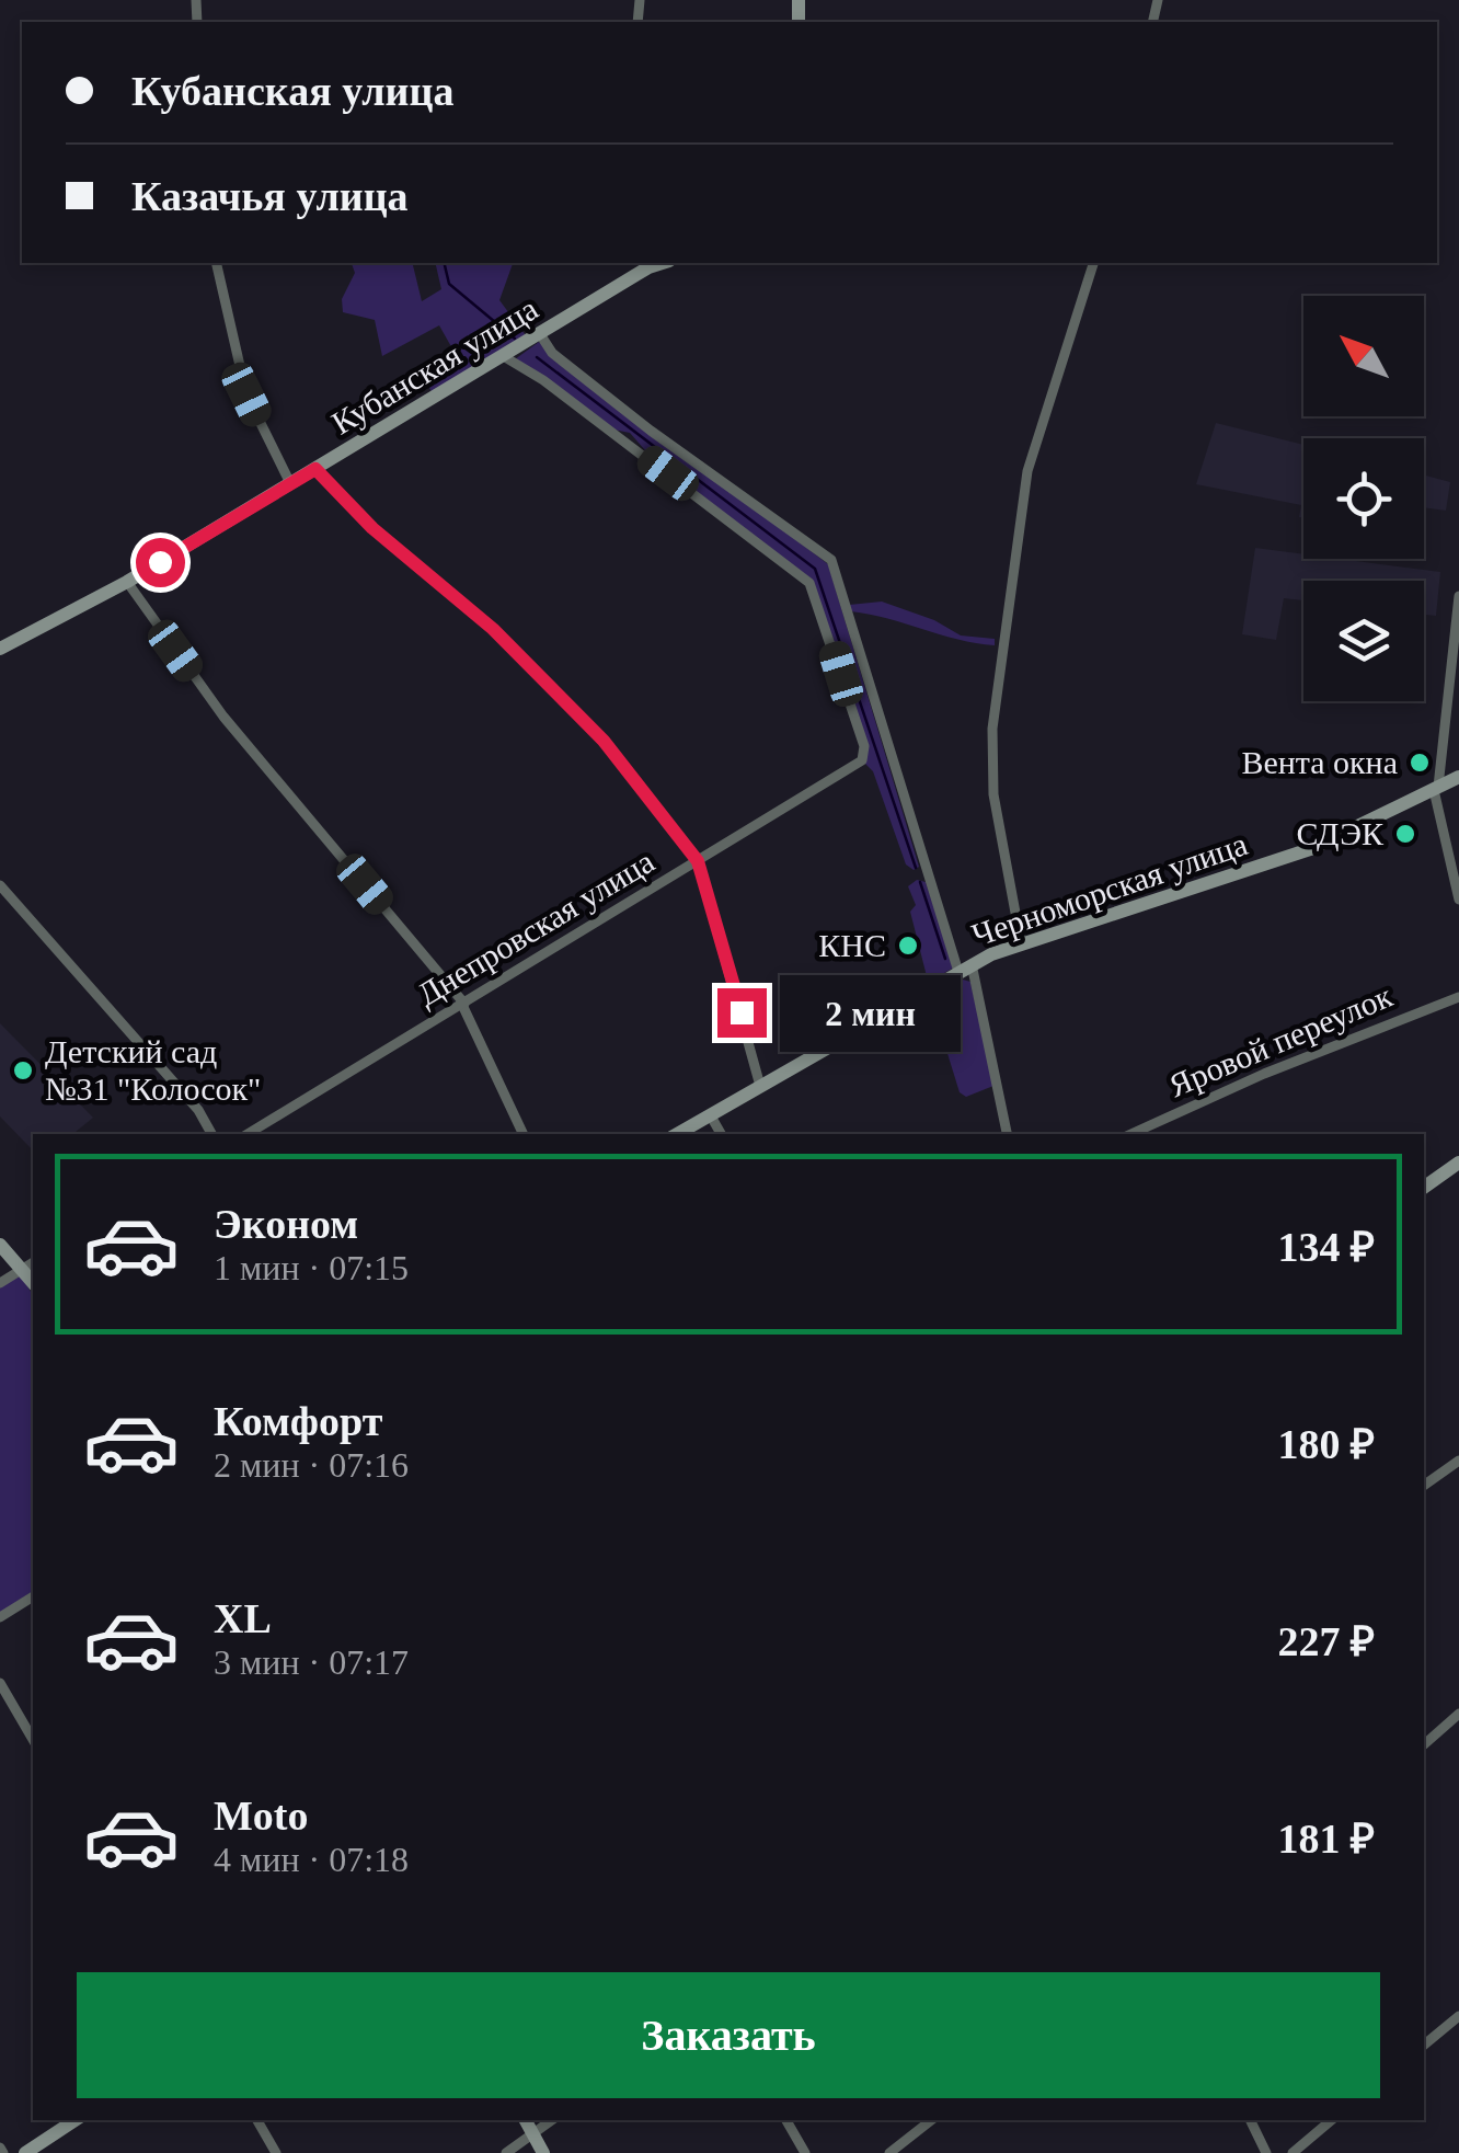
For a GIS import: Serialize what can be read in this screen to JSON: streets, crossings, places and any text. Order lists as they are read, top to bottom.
{
  "streets": {
    "street": [
      "Кубанская улица",
      "Черноморская улица",
      "Днепровская улица",
      "Яровой переулок"
    ]
  },
  "crossings": [
    ["Кубанская улица", "Днепровская улица"]
  ],
  "places": [
    "Вента окна",
    "СДЭК",
    "КНС",
    "Детский сад №31 \"Колосок\""
  ],
  "north": "top left",
  "page": {
    "banner": ["Кубанская улица", "Казачья улица"],
    "bubble": "2 мин",
    "list": [
      {
        "name": "Эконом",
        "note": "1 мин · 07:15",
        "value": "134 ₽"
      },
      {
        "name": "Комфорт",
        "note": "2 мин · 07:16",
        "value": "180 ₽"
      },
      {
        "name": "XL",
        "note": "3 мин · 07:17",
        "value": "227 ₽"
      },
      {
        "name": "Moto",
        "note": "4 мин · 07:18",
        "value": "181 ₽"
      }
    ],
    "buttons": "Заказать"
  }
}
